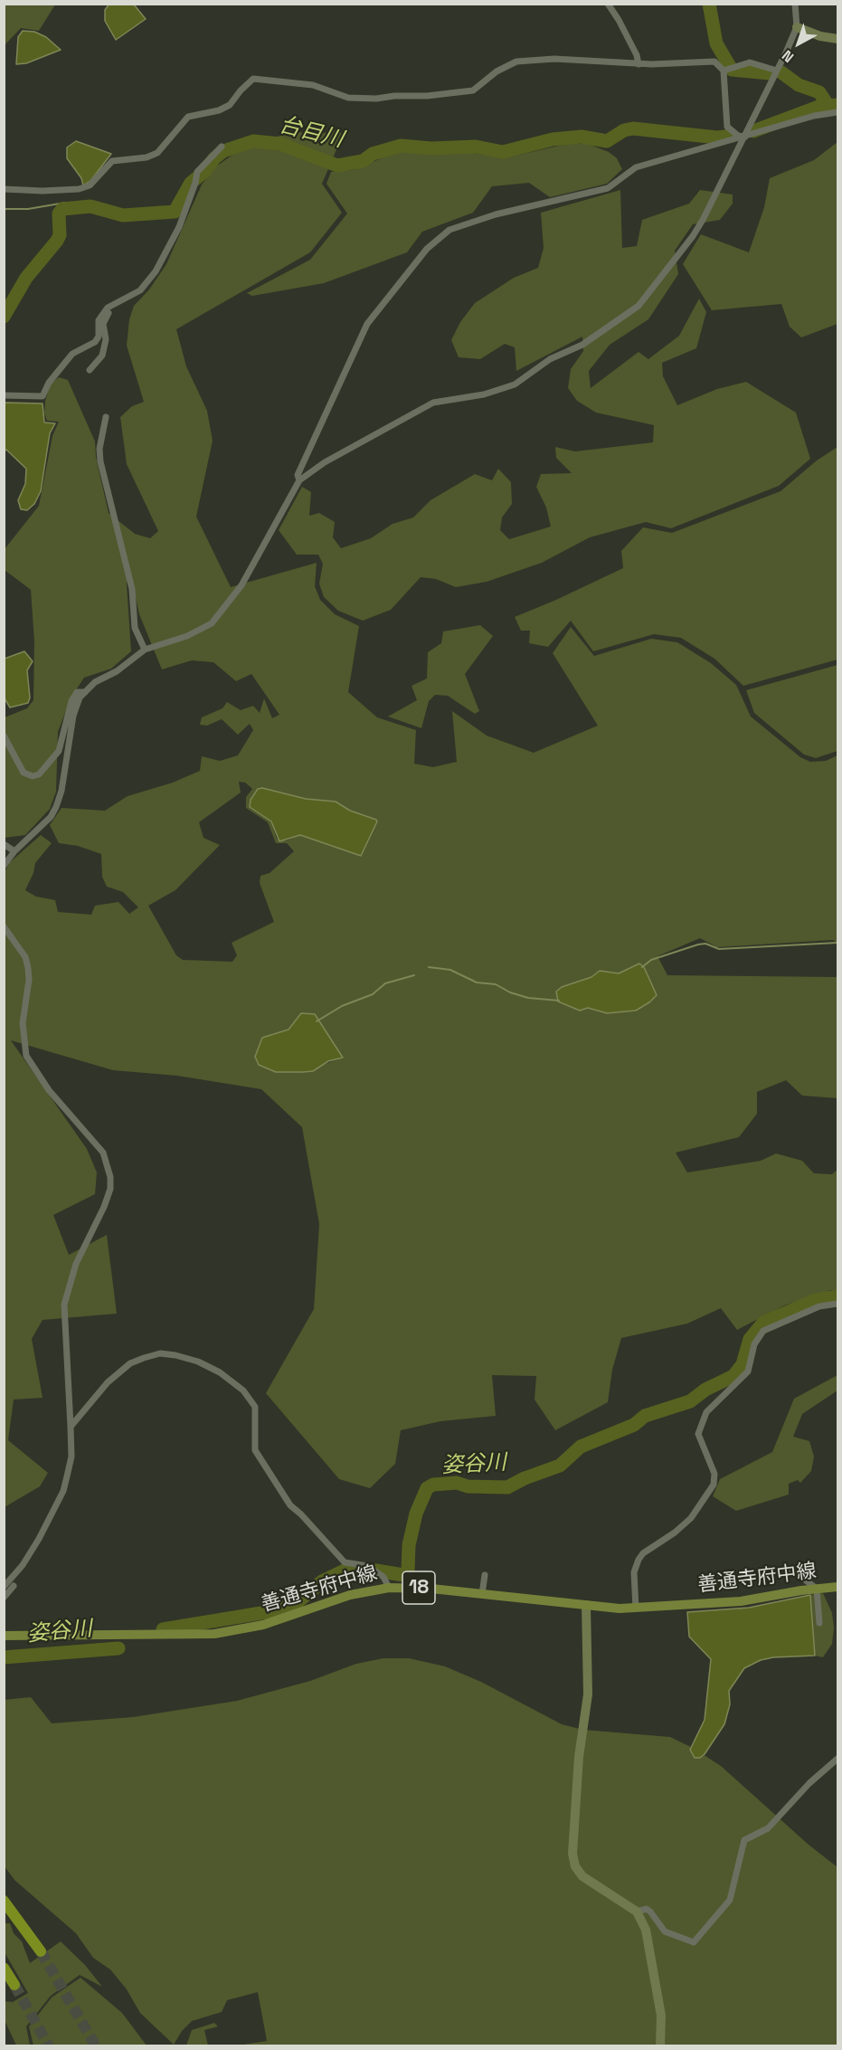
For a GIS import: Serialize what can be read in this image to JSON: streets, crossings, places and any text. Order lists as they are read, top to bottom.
{
  "streets": {
    "main road": ["善通寺府中線", "18"]
  },
  "water": ["台目川", "姿谷川"],
  "north": "bottom left"
}
